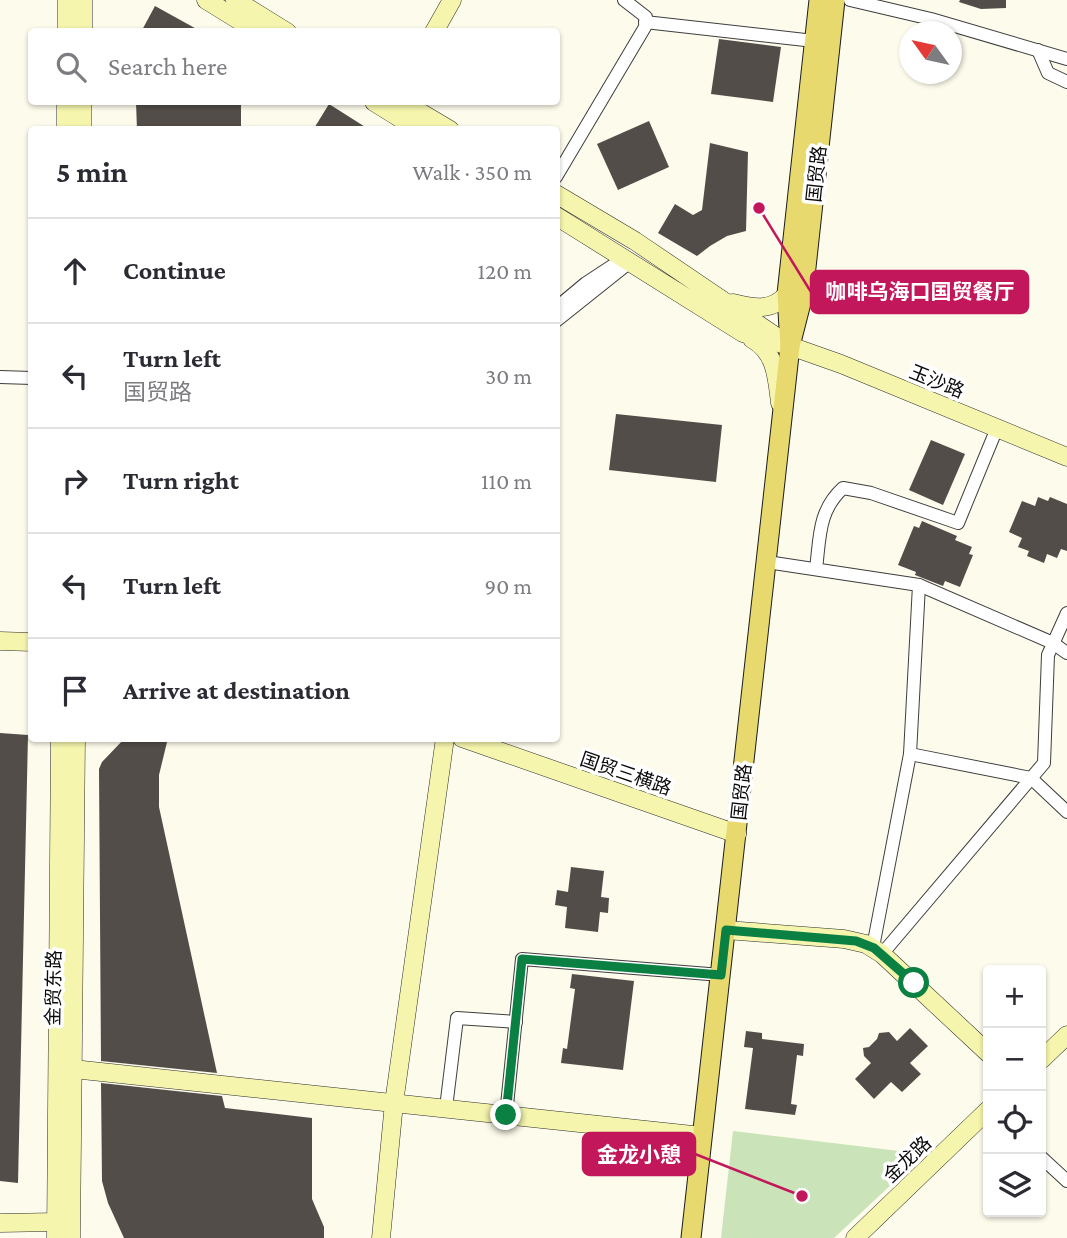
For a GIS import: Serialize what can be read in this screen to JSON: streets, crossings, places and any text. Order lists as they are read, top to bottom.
{
  "streets": {
    "main road": [
      "国贸路",
      "玉沙路",
      "国贸三横路",
      "金贸东路",
      "金龙路"
    ]
  },
  "crossings": [
    ["国贸路", "玉沙路"],
    ["国贸路", "国贸三横路"]
  ],
  "places": ["咖啡乌海口国贸餐厅", "金龙小憩"],
  "north": "top left",
  "page": {
    "search": "Search here",
    "heading": ["5 min", "Walk · 350 m"],
    "list": [
      ["Continue", "120 m"],
      ["Turn left", "国贸路", "30 m"],
      ["Turn right", "110 m"],
      ["Turn left", "90 m"],
      "Arrive at destination"
    ],
    "map_buttons": ["+", "−"]
  }
}
